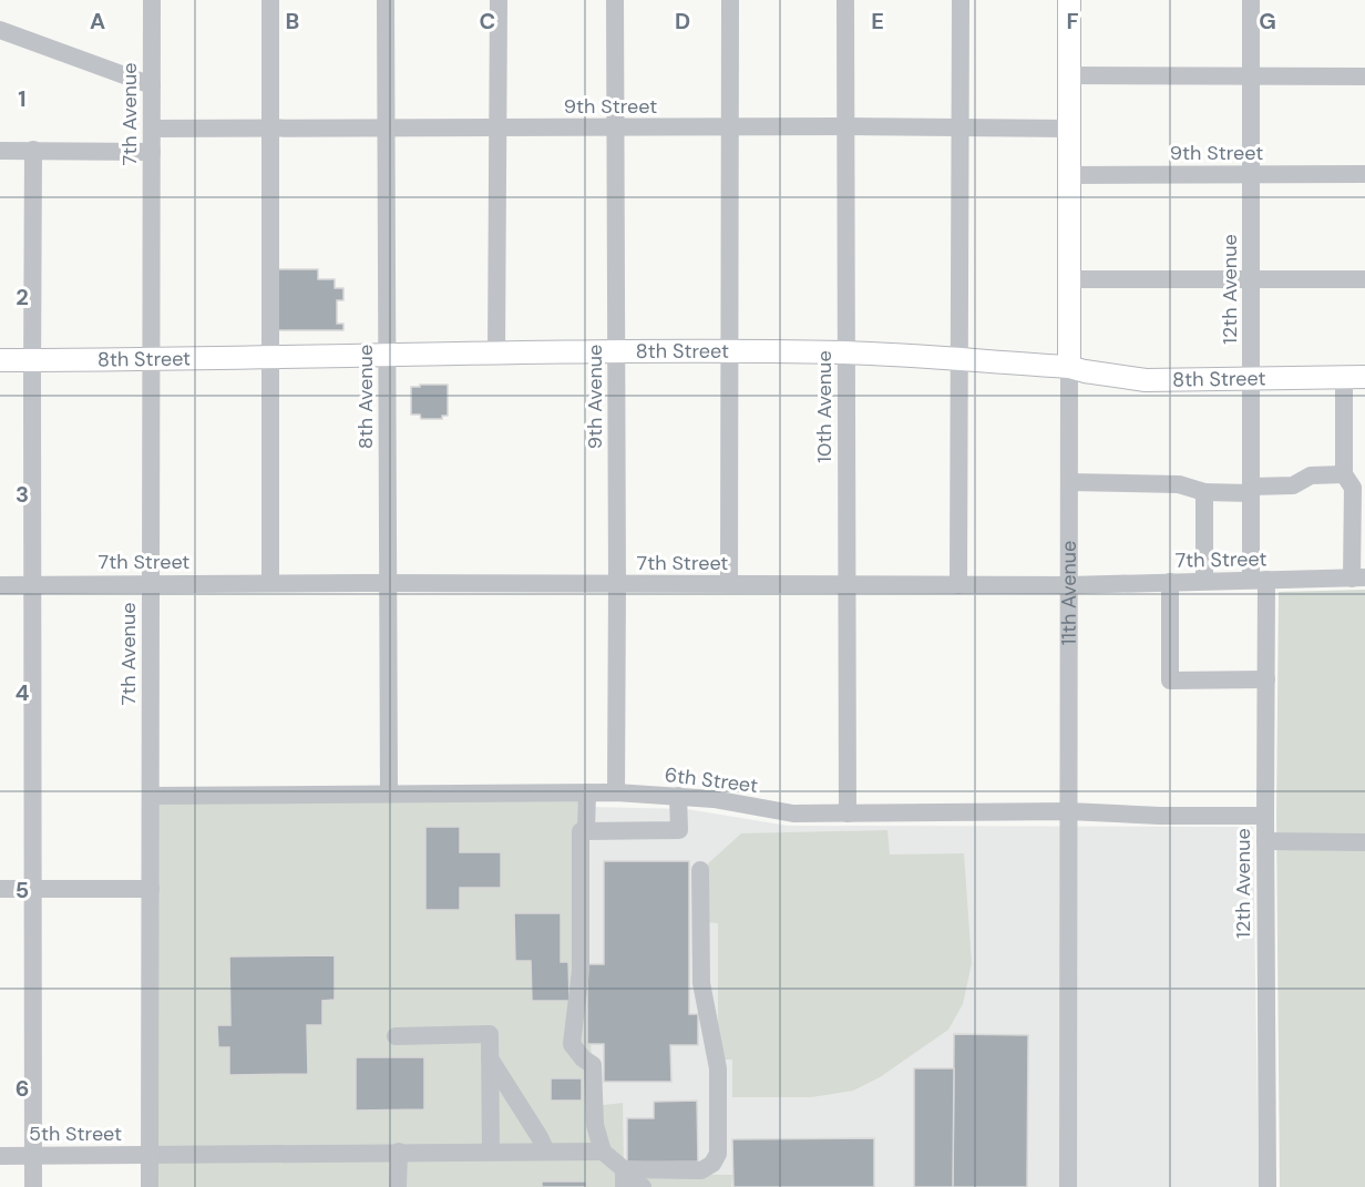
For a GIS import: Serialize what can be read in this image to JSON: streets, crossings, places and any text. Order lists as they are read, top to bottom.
{
  "streets": {
    "main road": ["8th Street", "11th Avenue"],
    "street": [
      "9th Street",
      "7th Avenue",
      "12th Avenue",
      "8th Avenue",
      "9th Avenue",
      "10th Avenue",
      "7th Street",
      "6th Street",
      "5th Street"
    ]
  },
  "crossings": [
    ["9th Street", "7th Avenue"],
    ["9th Street", "12th Avenue"],
    ["9th Street", "8th Avenue"],
    ["9th Street", "9th Avenue"],
    ["9th Street", "10th Avenue"],
    ["9th Street", "11th Avenue"],
    ["7th Avenue", "8th Street"],
    ["7th Avenue", "7th Street"],
    ["7th Avenue", "6th Street"],
    ["7th Avenue", "5th Street"],
    ["12th Avenue", "8th Street"],
    ["12th Avenue", "7th Street"],
    ["12th Avenue", "6th Street"],
    ["8th Street", "8th Avenue"],
    ["8th Street", "9th Avenue"],
    ["8th Street", "10th Avenue"],
    ["8th Street", "11th Avenue"],
    ["8th Avenue", "7th Street"],
    ["8th Avenue", "6th Street"],
    ["9th Avenue", "7th Street"],
    ["9th Avenue", "6th Street"],
    ["10th Avenue", "7th Street"],
    ["10th Avenue", "6th Street"],
    ["7th Street", "11th Avenue"],
    ["11th Avenue", "6th Street"]
  ],
  "grid": {
    "columns": [
      "A",
      "B",
      "C",
      "D",
      "E",
      "F",
      "G"
    ],
    "rows": [
      "1",
      "2",
      "3",
      "4",
      "5",
      "6"
    ]
  }
}
